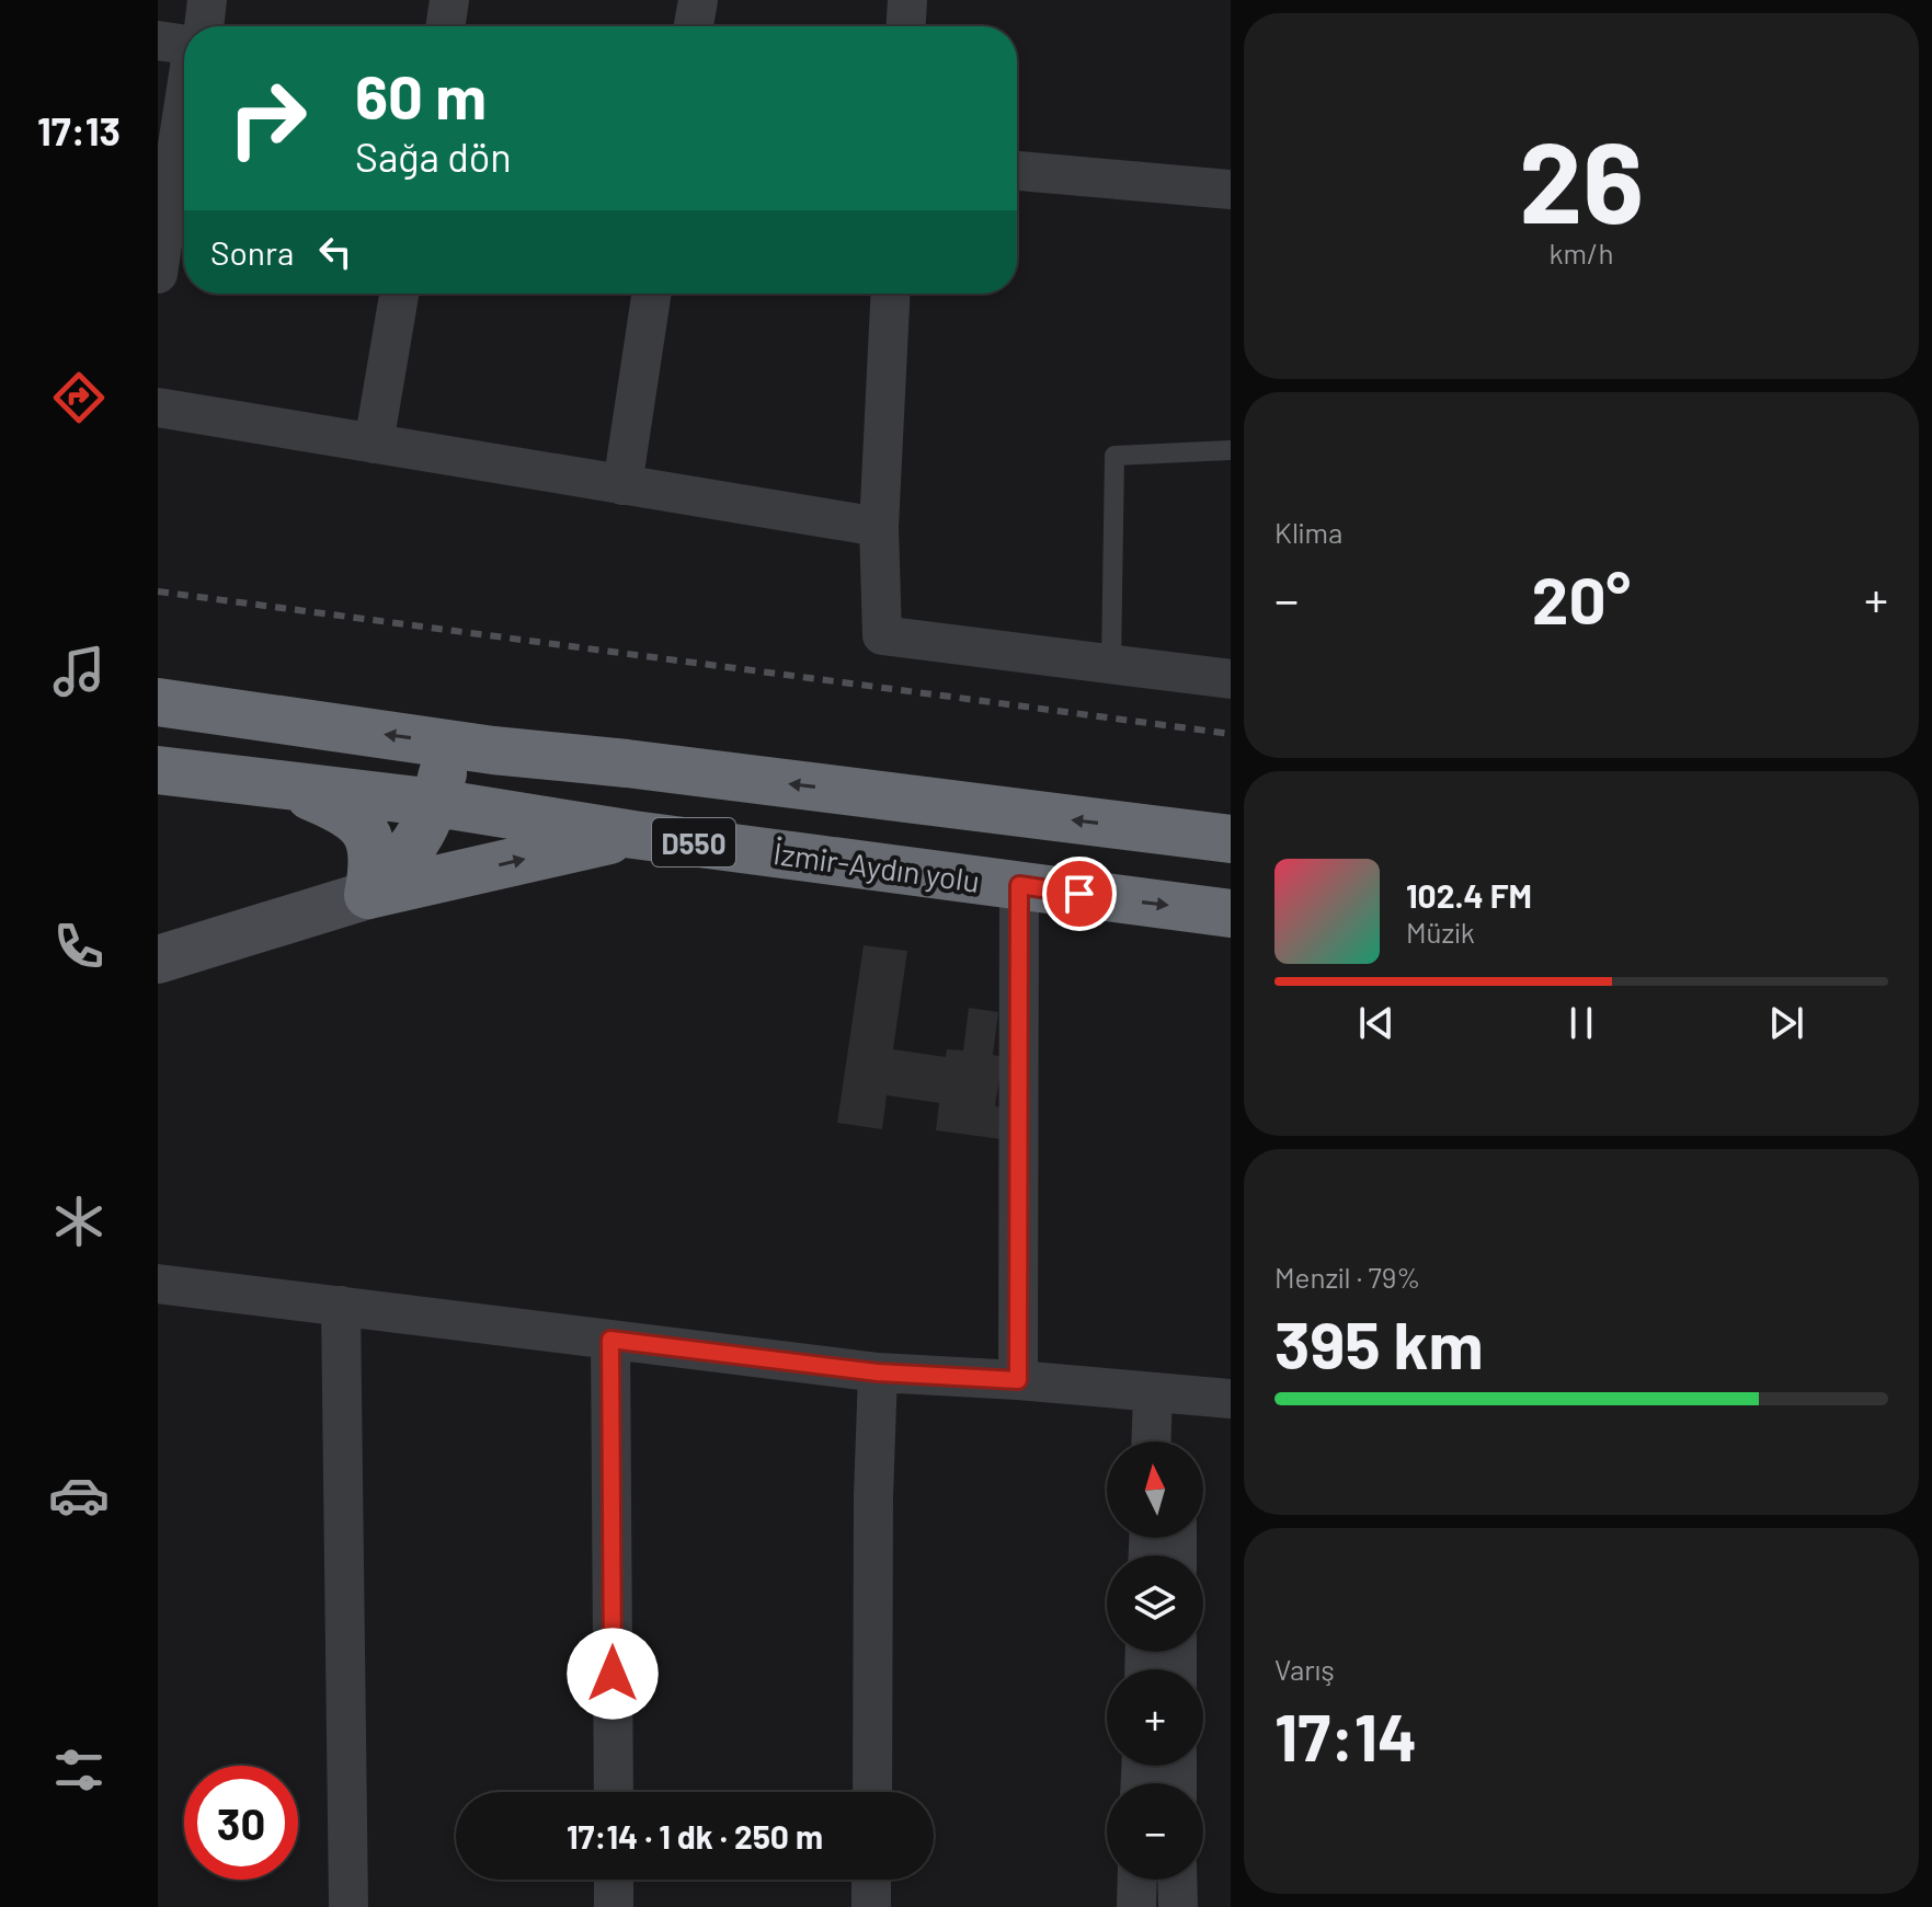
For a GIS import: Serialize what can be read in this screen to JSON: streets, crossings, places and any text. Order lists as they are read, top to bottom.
{
  "streets": {
    "highway": ["D550", "İzmir-Aydın yolu"]
  },
  "north": "top",
  "page": {
    "tabs": "17:13",
    "tile": [
      ["26", "km/h"],
      "Klima",
      ["Menzil · 79%", "395 km"],
      ["Varış", "17:14"]
    ],
    "turn": ["60 m", "Sağa dön"],
    "then": "Sonra",
    "heat": ["−", "20°", "+"],
    "song": ["102.4 FM", "Müzik"],
    "map_buttons": ["+", "−"],
    "limit": "30",
    "trip": "17:14 · 1 dk · 250 m"
  }
}
